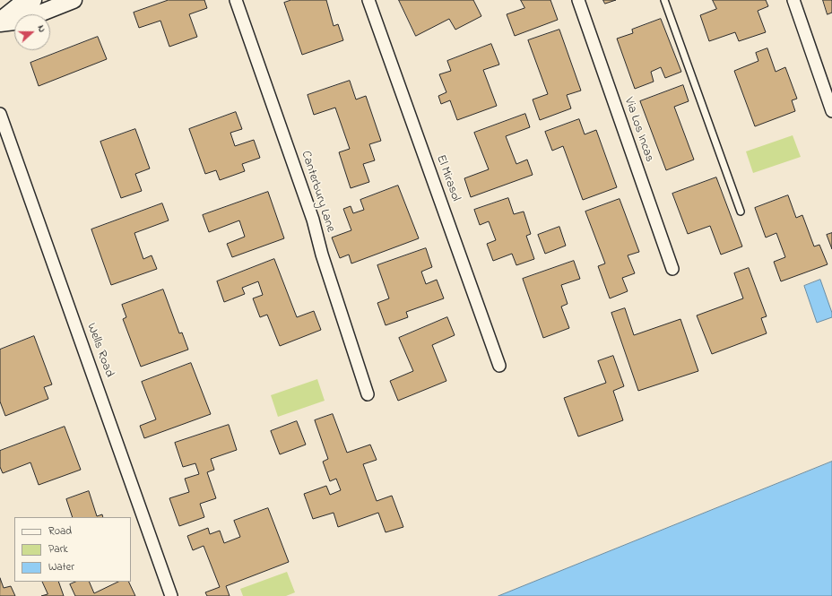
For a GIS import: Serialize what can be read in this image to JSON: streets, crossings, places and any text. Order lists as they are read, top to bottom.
{
  "streets": {
    "street": [
      "Via Los Incas",
      "El Mirasol",
      "Canterbury Lane",
      "Wells Road"
    ]
  },
  "legend": ["Road", "Park", "Water"],
  "north": "right"
}
